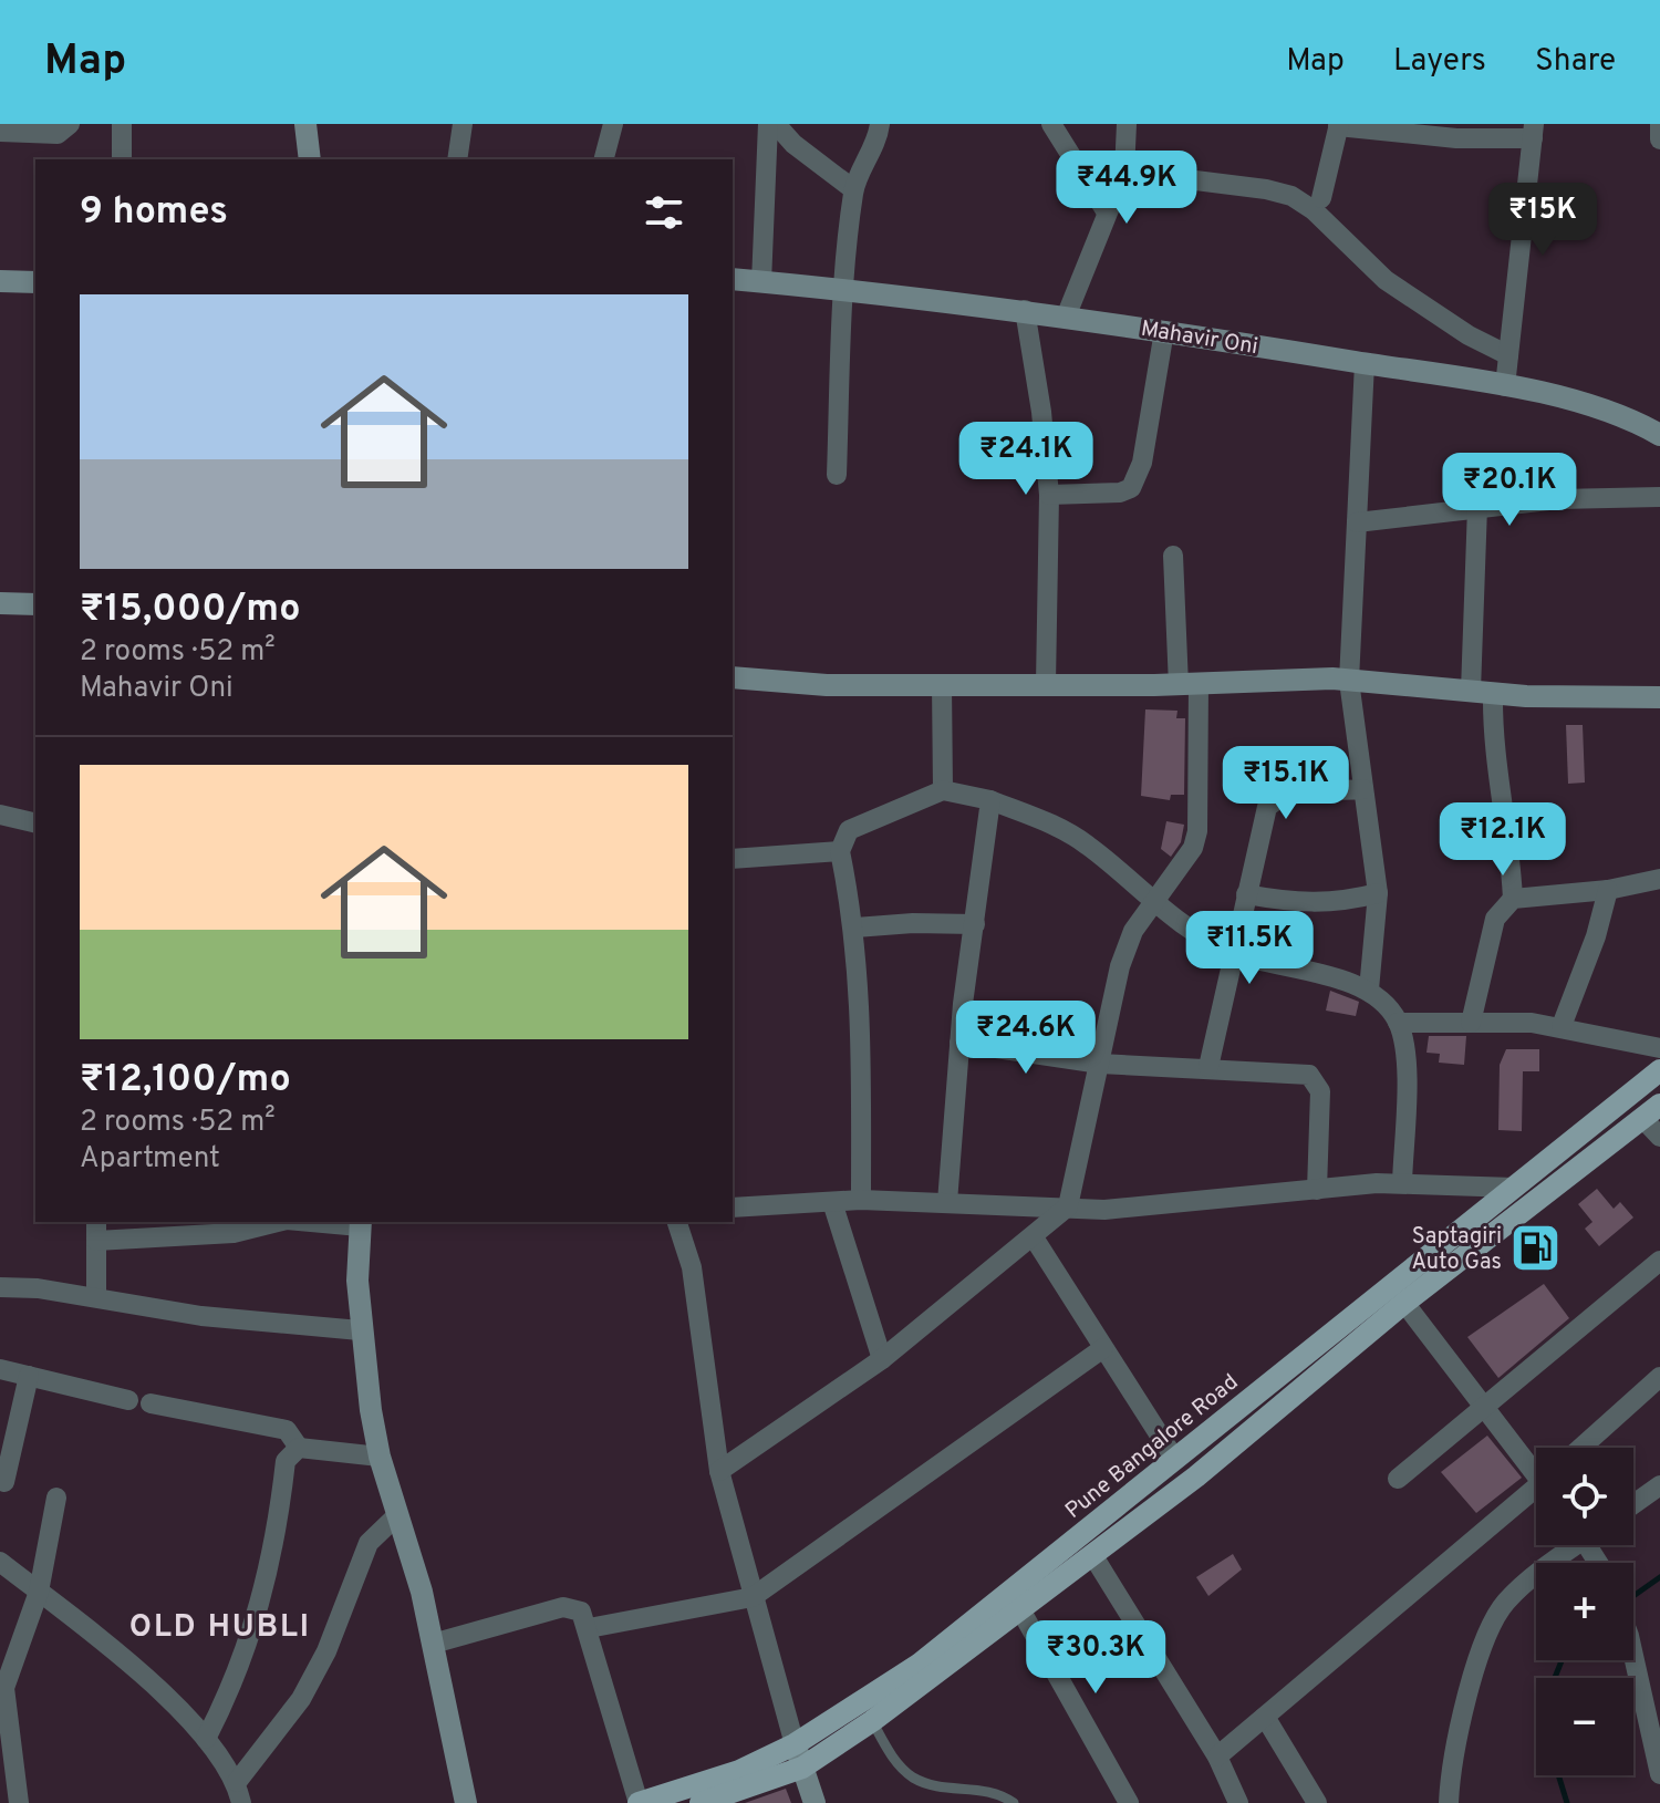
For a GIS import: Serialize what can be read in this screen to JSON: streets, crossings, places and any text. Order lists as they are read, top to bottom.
{
  "streets": {
    "main road": ["Pune Bangalore Road"],
    "street": ["Mahavir Oni"]
  },
  "districts": ["OLD HUBLI"],
  "places": {
    "fuel station": ["Saptagiri Auto Gas"]
  },
  "page": {
    "header": "Map",
    "nav": ["Map", "Layers", "Share"],
    "price": [
      "₹44.9K",
      "₹15K",
      "₹24.1K",
      "₹20.1K",
      "₹15.1K",
      "₹12.1K",
      "₹11.5K",
      "₹24.6K",
      "₹30.3K"
    ],
    "heading": "9 homes",
    "list": [
      {
        "name": "₹15,000/mo",
        "note": "2 rooms · 52 m² · Mahavir Oni"
      },
      {
        "name": "₹12,100/mo",
        "note": "2 rooms · 52 m² · Apartment"
      }
    ],
    "map_buttons": ["+", "−"]
  }
}
